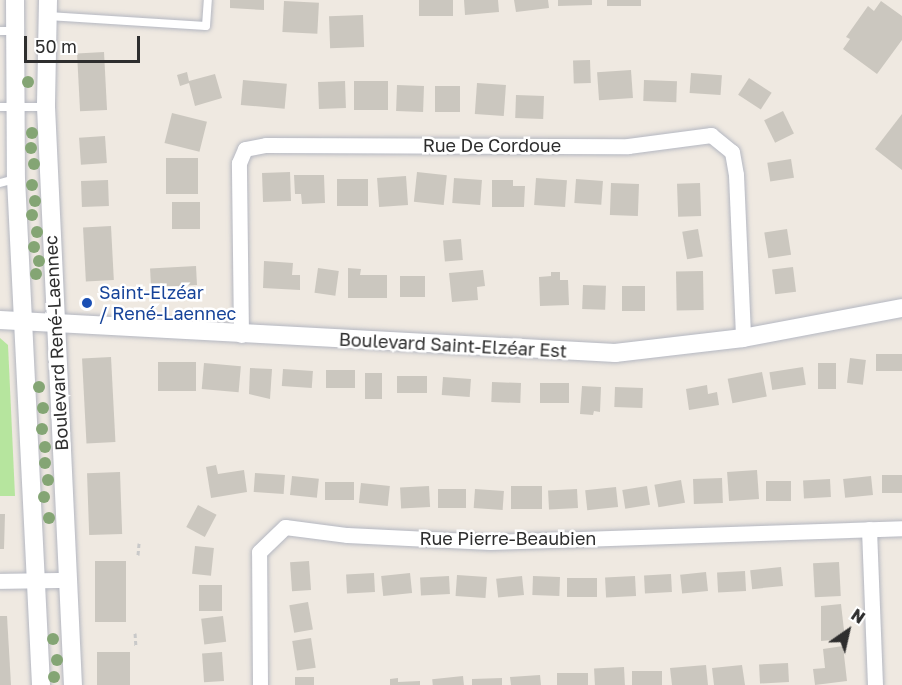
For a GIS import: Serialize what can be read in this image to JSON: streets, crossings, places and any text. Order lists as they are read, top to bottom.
{
  "streets": {
    "street": [
      "Rue De Cordoue",
      "Boulevard René-Laennec",
      "Boulevard Saint-Elzéar Est",
      "Rue Pierre-Beaubien"
    ]
  },
  "crossings": [
    ["Rue De Cordoue", "Boulevard Saint-Elzéar Est"],
    ["Boulevard René-Laennec", "Boulevard Saint-Elzéar Est"]
  ],
  "places": ["Saint-Elzéar / René-Laennec"],
  "scale_bar": "50 m",
  "north": "top right"
}
